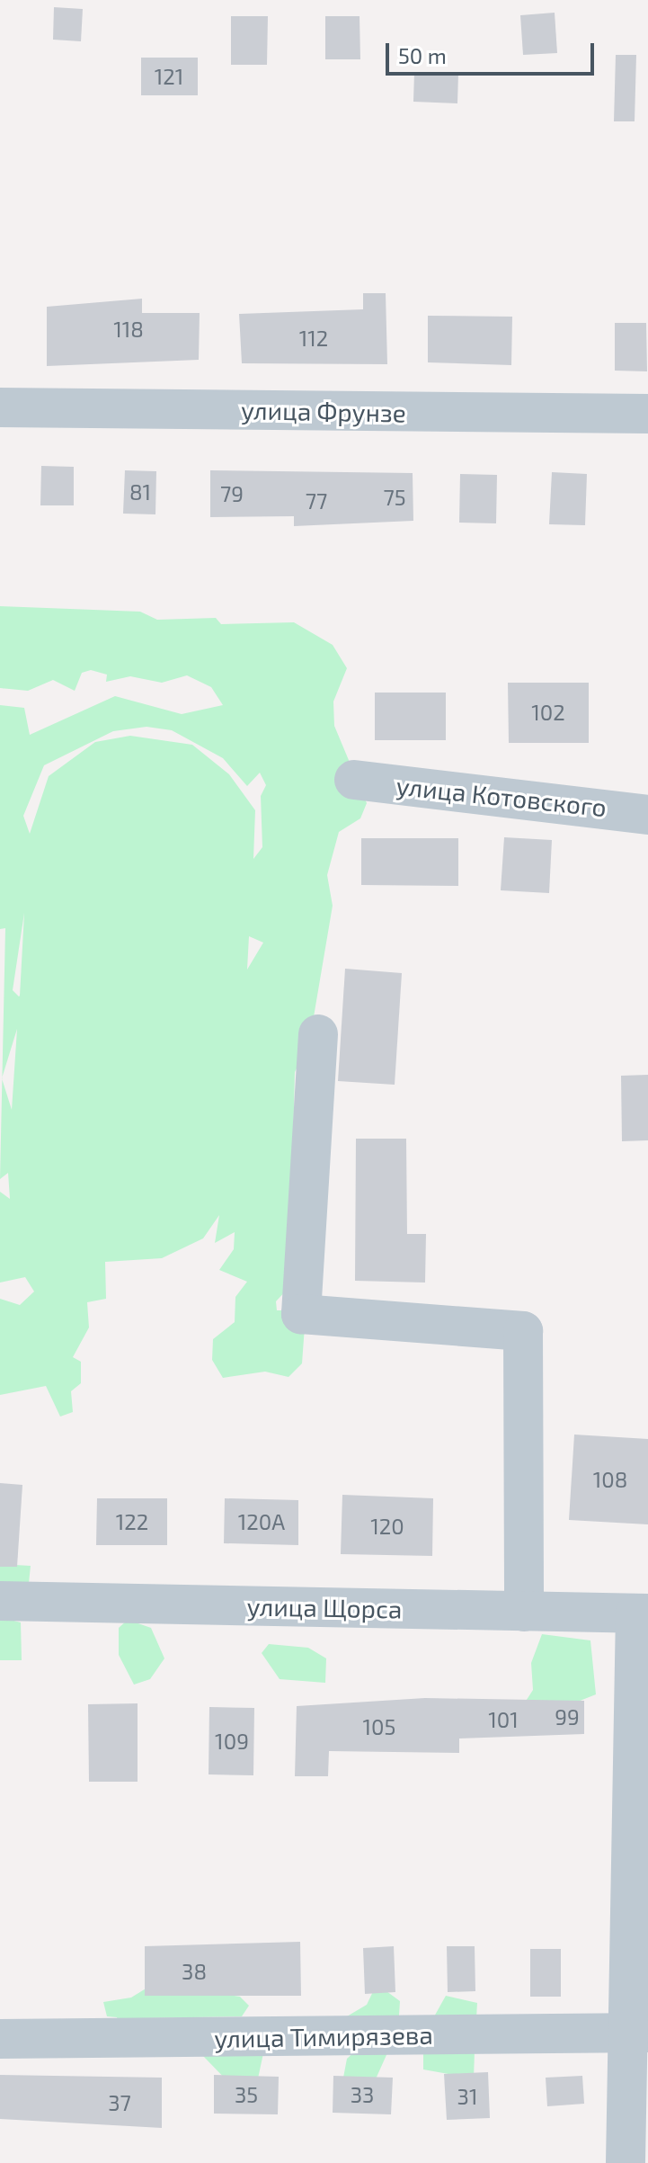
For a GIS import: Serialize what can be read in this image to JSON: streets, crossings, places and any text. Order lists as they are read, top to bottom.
{
  "streets": {
    "street": [
      "улица Фрунзе",
      "улица Котовского",
      "улица Щорса",
      "улица Тимирязева"
    ]
  },
  "house_numbers": [
    "121",
    "118",
    "112",
    "81",
    "79",
    "75",
    "77",
    "102",
    "108",
    "122",
    "120А",
    "120",
    "99",
    "101",
    "105",
    "109",
    "38",
    "35",
    "33",
    "31",
    "37"
  ],
  "scale_bar": "50 m"
}
